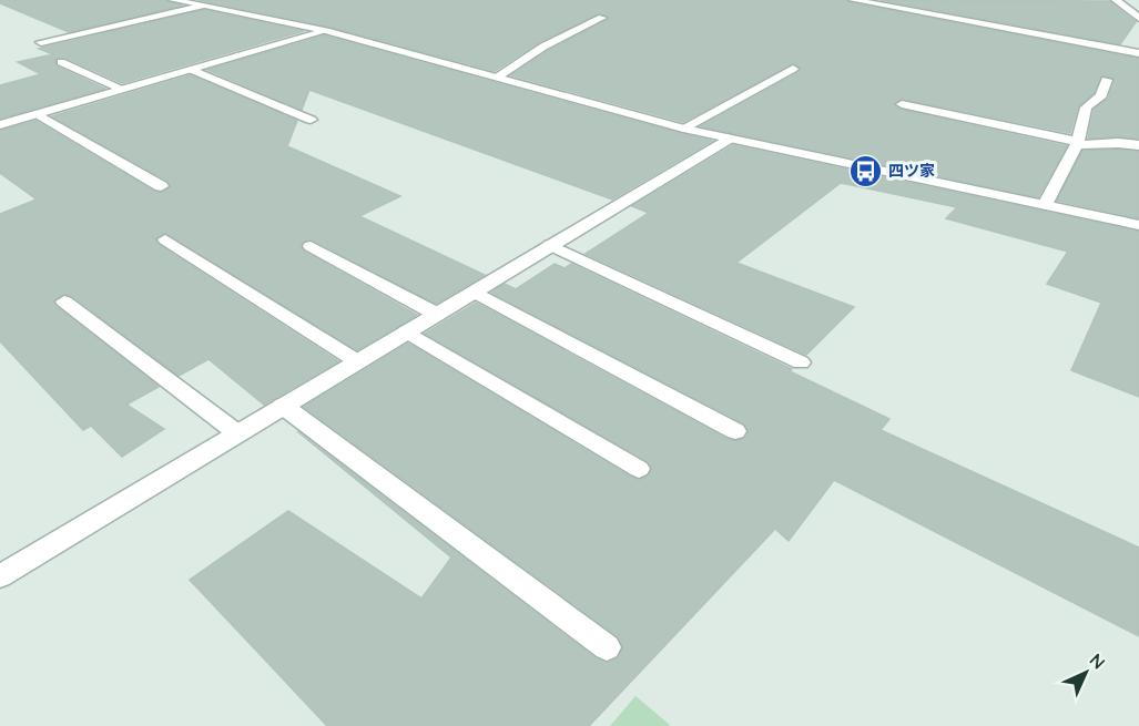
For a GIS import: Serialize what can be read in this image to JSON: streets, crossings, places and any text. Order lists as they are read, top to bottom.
{
  "places": {
    "bus stop": ["四ツ家"]
  },
  "north": "top right"
}
